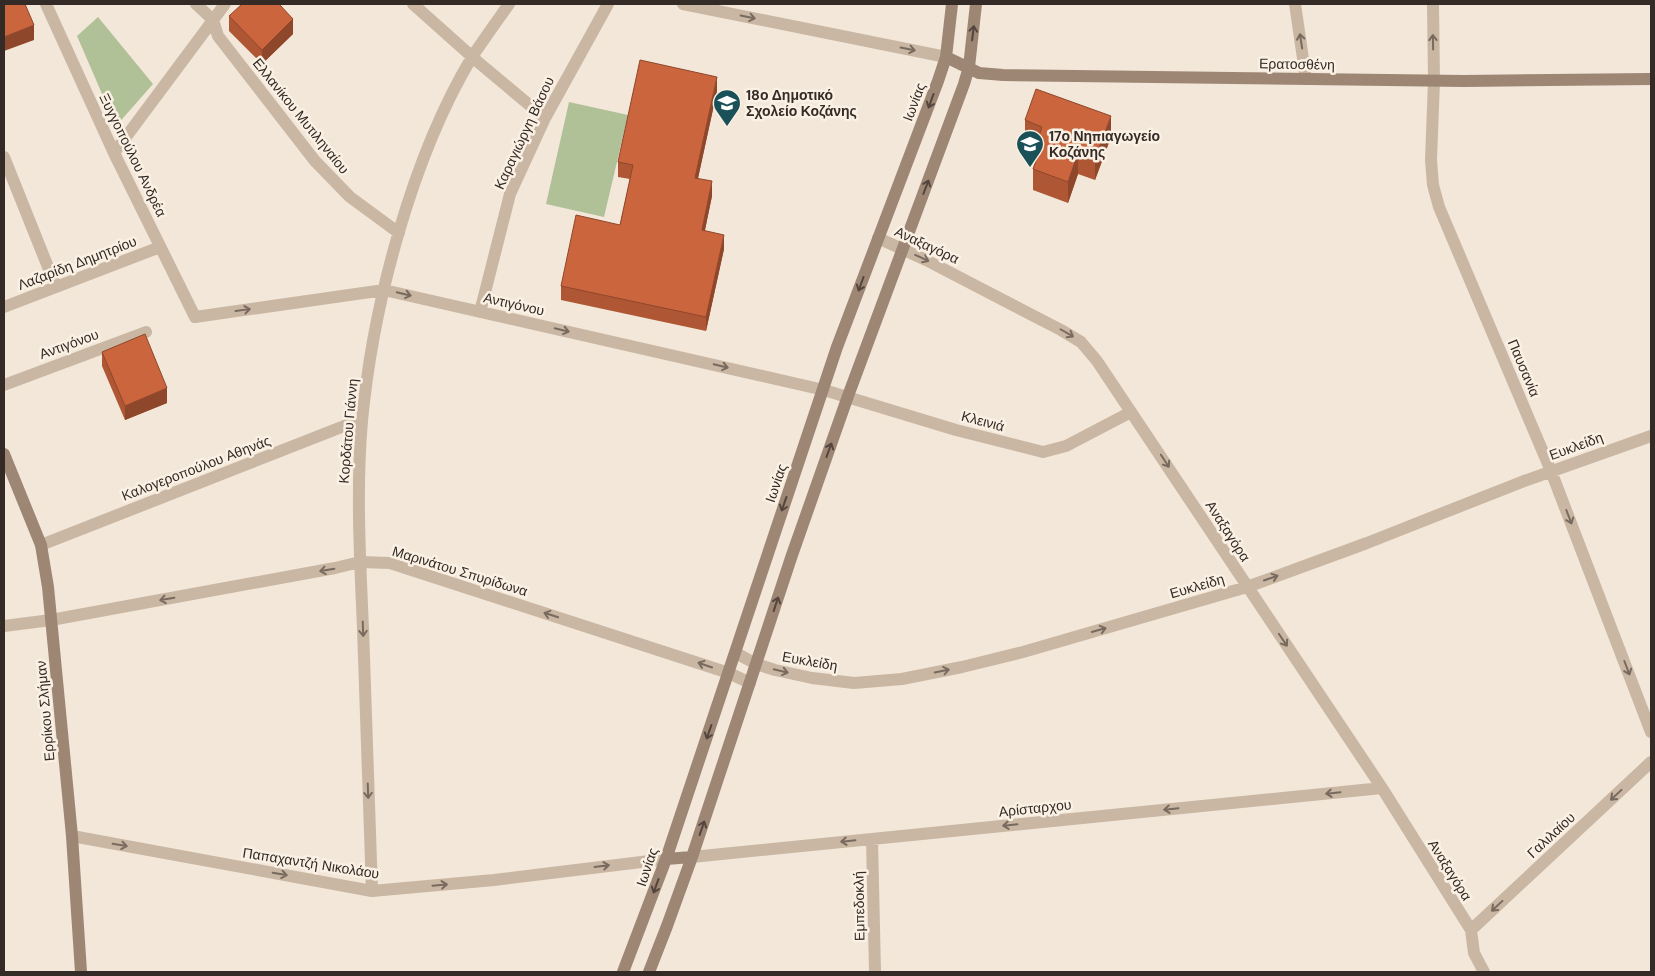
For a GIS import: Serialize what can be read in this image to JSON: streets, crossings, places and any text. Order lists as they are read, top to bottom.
{
  "streets": {
    "main road": ["Ερατοσθένη", "Ιωνίας", "Ερρίκου Σλήμαν"],
    "street": [
      "Ελλανίκου Μυτιληναίου",
      "Καραγιώργη Βάσου",
      "Ξυγγοπούλου Ανδρέα",
      "Αναξαγόρα",
      "Λαζαρίδη Δημητρίου",
      "Αντιγόνου",
      "Παυσανία",
      "Κλεινιά",
      "Κορδάτου Γιάννη",
      "Ευκλείδη",
      "Καλογεροπούλου Αθηνάς",
      "Μαρινάτου Σπυρίδωνα",
      "Αρίσταρχου",
      "Γαλιλαίου",
      "Παπαχαντζή Νικολάου",
      "Εμπεδοκλή"
    ]
  },
  "crossings": [
    ["Ερατοσθένη", "Ιωνίας"],
    ["Ερατοσθένη", "Παυσανία"],
    ["Ιωνίας", "Αναξαγόρα"],
    ["Ιωνίας", "Αντιγόνου"],
    ["Ιωνίας", "Κλεινιά"],
    ["Ιωνίας", "Ευκλείδη"],
    ["Ιωνίας", "Μαρινάτου Σπυρίδωνα"],
    ["Ιωνίας", "Παπαχαντζή Νικολάου"],
    ["Ελλανίκου Μυτιληναίου", "Κορδάτου Γιάννη"],
    ["Καραγιώργη Βάσου", "Αντιγόνου"],
    ["Ξυγγοπούλου Ανδρέα", "Λαζαρίδη Δημητρίου"],
    ["Ξυγγοπούλου Ανδρέα", "Αντιγόνου"],
    ["Αναξαγόρα", "Κλεινιά"],
    ["Αναξαγόρα", "Ευκλείδη"],
    ["Αναξαγόρα", "Αρίσταρχου"],
    ["Αναξαγόρα", "Γαλιλαίου"],
    ["Αντιγόνου", "Κλεινιά"],
    ["Αντιγόνου", "Κορδάτου Γιάννη"],
    ["Παυσανία", "Ευκλείδη"],
    ["Κορδάτου Γιάννη", "Καλογεροπούλου Αθηνάς"],
    ["Κορδάτου Γιάννη", "Μαρινάτου Σπυρίδωνα"],
    ["Κορδάτου Γιάννη", "Παπαχαντζή Νικολάου"],
    ["Καλογεροπούλου Αθηνάς", "Ερρίκου Σλήμαν"],
    ["Μαρινάτου Σπυρίδωνα", "Ερρίκου Σλήμαν"],
    ["Ερρίκου Σλήμαν", "Παπαχαντζή Νικολάου"],
    ["Αρίσταρχου", "Εμπεδοκλή"]
  ],
  "one_way": [
    "Αναξαγόρα",
    "Αντιγόνου",
    "Κορδάτου Γιάννη",
    "Ευκλείδη",
    "Μαρινάτου Σπυρίδωνα",
    "Αρίσταρχου",
    "Γαλιλαίου",
    "Παπαχαντζή Νικολάου"
  ],
  "places": {
    "school or university": ["18ο Δημοτικό Σχολείο Κοζάνης", "17ο Νηπιαγωγείο Κοζάνης"]
  }
}
